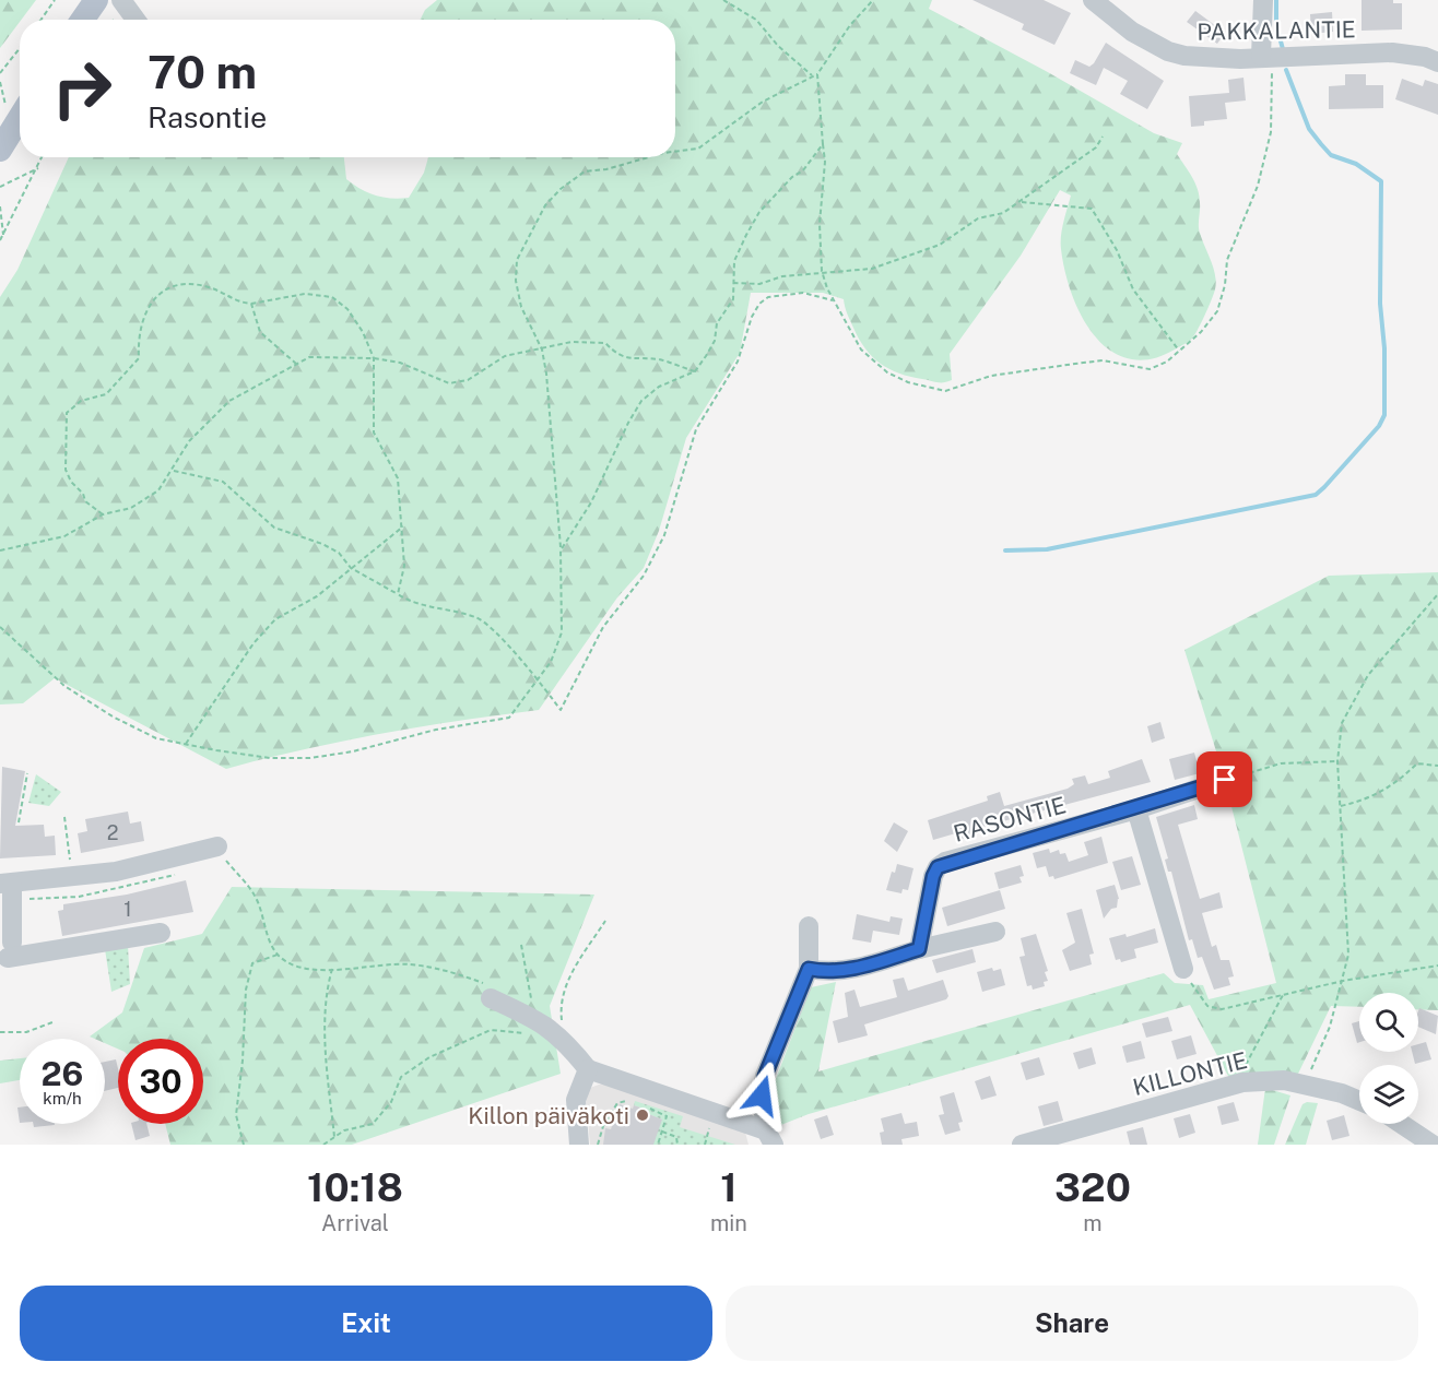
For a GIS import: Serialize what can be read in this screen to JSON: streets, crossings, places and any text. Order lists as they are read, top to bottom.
{
  "streets": {
    "street": ["PAKKALANTIE", "RASONTIE", "KILLONTIE"]
  },
  "places": ["Killon päiväkoti"],
  "house_numbers": ["2", "1"],
  "page": {
    "turn": ["70 m", "Rasontie"],
    "speed": "26 km/h",
    "limit": "30",
    "eta": [
      "10:18",
      "Arrival",
      "1",
      "min",
      "320",
      "m"
    ],
    "buttons": ["Exit", "Share"]
  }
}
